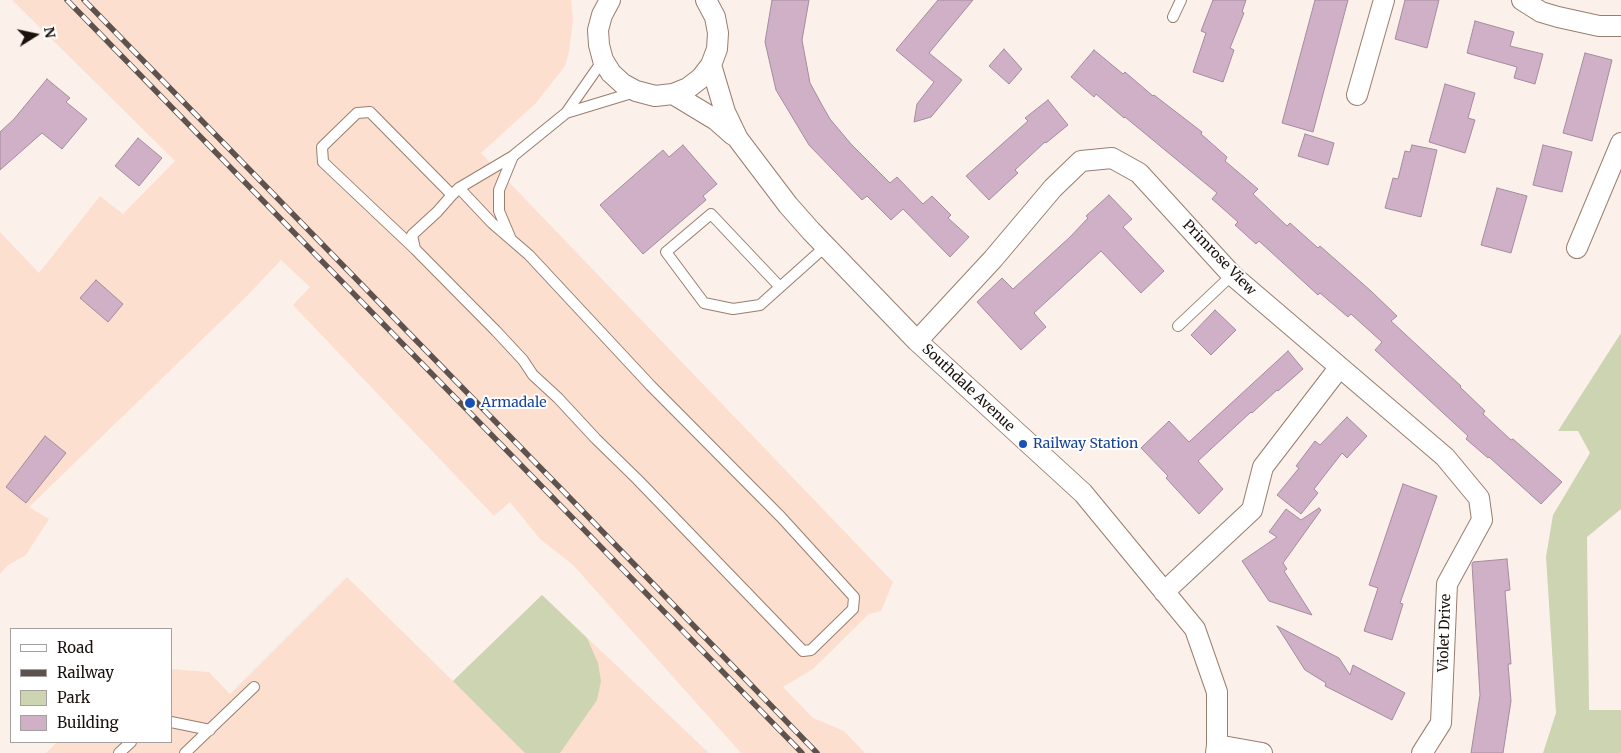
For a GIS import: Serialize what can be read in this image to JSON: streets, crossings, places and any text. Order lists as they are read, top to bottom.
{
  "streets": {
    "street": ["Primrose View", "Southdale Avenue", "Violet Drive"]
  },
  "crossings": [
    ["Primrose View", "Southdale Avenue"],
    ["Primrose View", "Violet Drive"]
  ],
  "places": ["Armadale", "Railway Station"],
  "legend": [
    "Road",
    "Railway",
    "Park",
    "Building"
  ],
  "north": "right"
}
